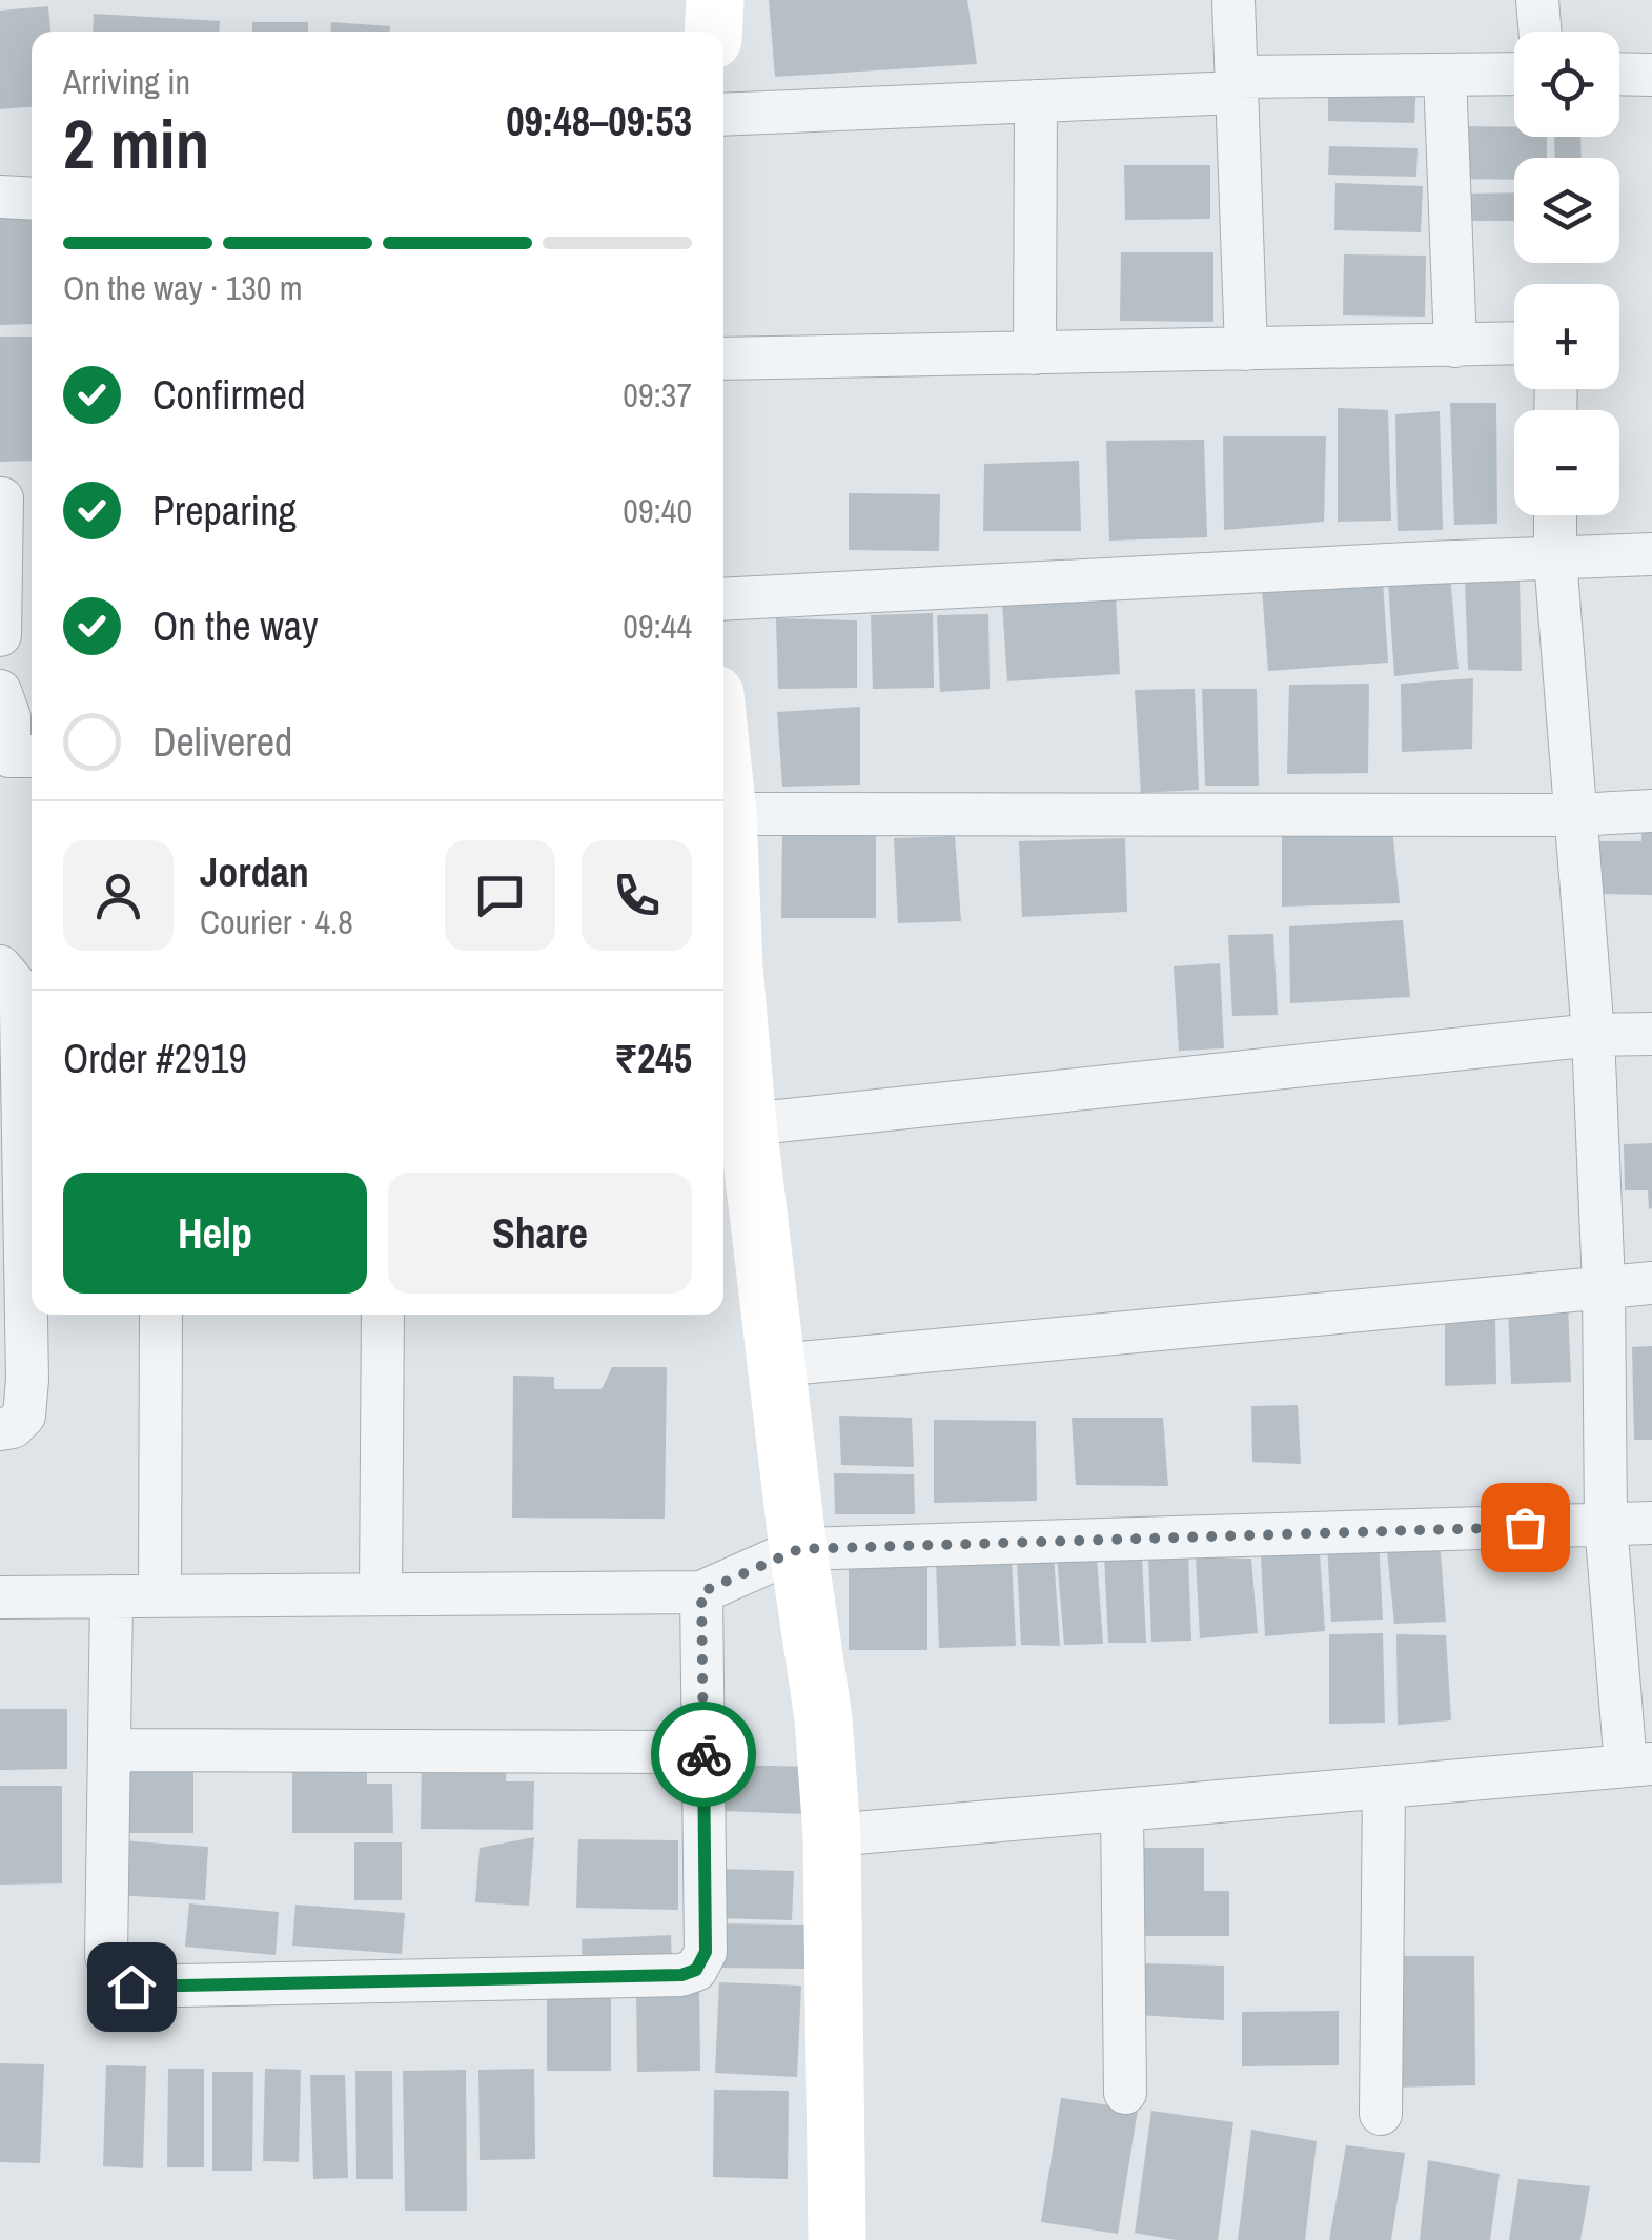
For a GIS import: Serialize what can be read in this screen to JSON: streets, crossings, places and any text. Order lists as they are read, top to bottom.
{
  "page": {
    "map_buttons": ["+", "−"],
    "heading": ["2 min", "Arriving in", "09:48–09:53"],
    "panel": [
      "Jordan",
      "Courier · 4.8",
      "Order #2919",
      "₹245"
    ],
    "bar": "On the way · 130 m",
    "list": [
      ["Confirmed", "09:37"],
      ["Preparing", "09:40"],
      ["On the way", "09:44"],
      "Delivered"
    ],
    "buttons": ["Help", "Share"]
  }
}
